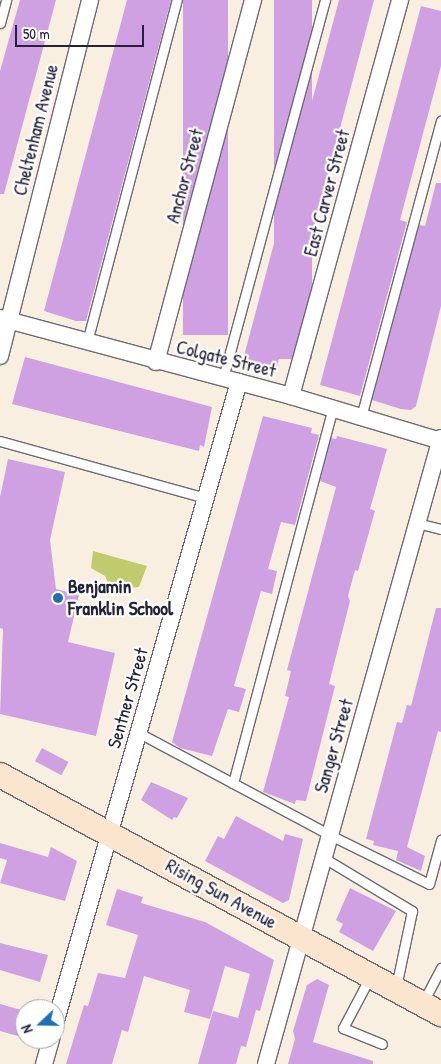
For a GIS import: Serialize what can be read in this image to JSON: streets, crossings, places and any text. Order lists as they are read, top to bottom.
{
  "streets": {
    "main road": ["Rising Sun Avenue"],
    "street": [
      "Cheltenham Avenue",
      "Anchor Street",
      "East Carver Street",
      "Colgate Street",
      "Sentner Street",
      "Sanger Street"
    ]
  },
  "crossings": [
    ["Cheltenham Avenue", "Colgate Street"],
    ["Anchor Street", "Colgate Street"],
    ["East Carver Street", "Colgate Street"],
    ["Colgate Street", "Sentner Street"],
    ["Colgate Street", "Sanger Street"],
    ["Sentner Street", "Rising Sun Avenue"],
    ["Sanger Street", "Rising Sun Avenue"]
  ],
  "places": ["Benjamin Franklin School"],
  "scale_bar": "50 m",
  "north": "left"
}
